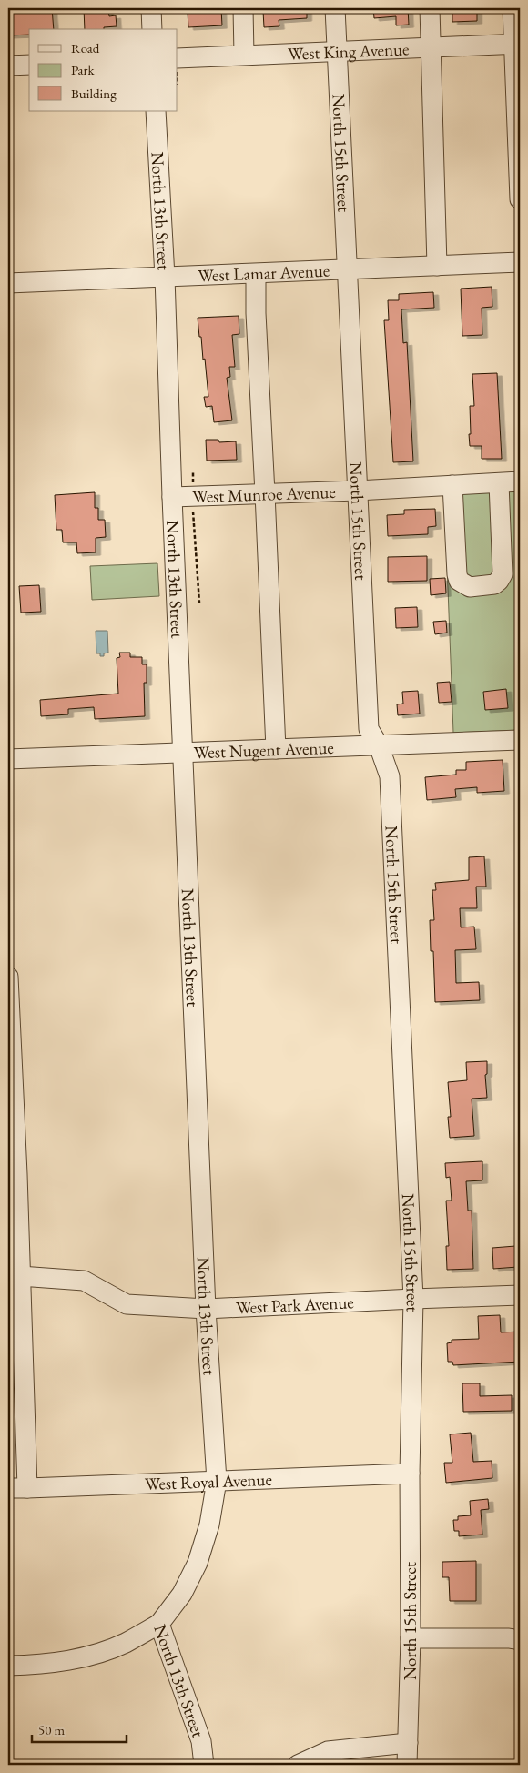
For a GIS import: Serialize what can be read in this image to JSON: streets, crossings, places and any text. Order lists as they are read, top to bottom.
{
  "streets": {
    "street": [
      "West King Avenue",
      "North 15th Street",
      "North 13th Street",
      "West Lamar Avenue",
      "West Munroe Avenue",
      "West Nugent Avenue",
      "West Park Avenue",
      "West Royal Avenue"
    ]
  },
  "crossings": [
    ["West King Avenue", "North 15th Street"],
    ["North 15th Street", "West Lamar Avenue"],
    ["North 15th Street", "West Munroe Avenue"],
    ["North 15th Street", "West Nugent Avenue"],
    ["North 15th Street", "West Park Avenue"],
    ["North 15th Street", "West Royal Avenue"],
    ["North 13th Street", "West Lamar Avenue"],
    ["North 13th Street", "West Munroe Avenue"],
    ["North 13th Street", "West Nugent Avenue"],
    ["North 13th Street", "West Park Avenue"],
    ["North 13th Street", "West Royal Avenue"]
  ],
  "legend": ["Road", "Park", "Building"],
  "scale_bar": "50 m"
}
